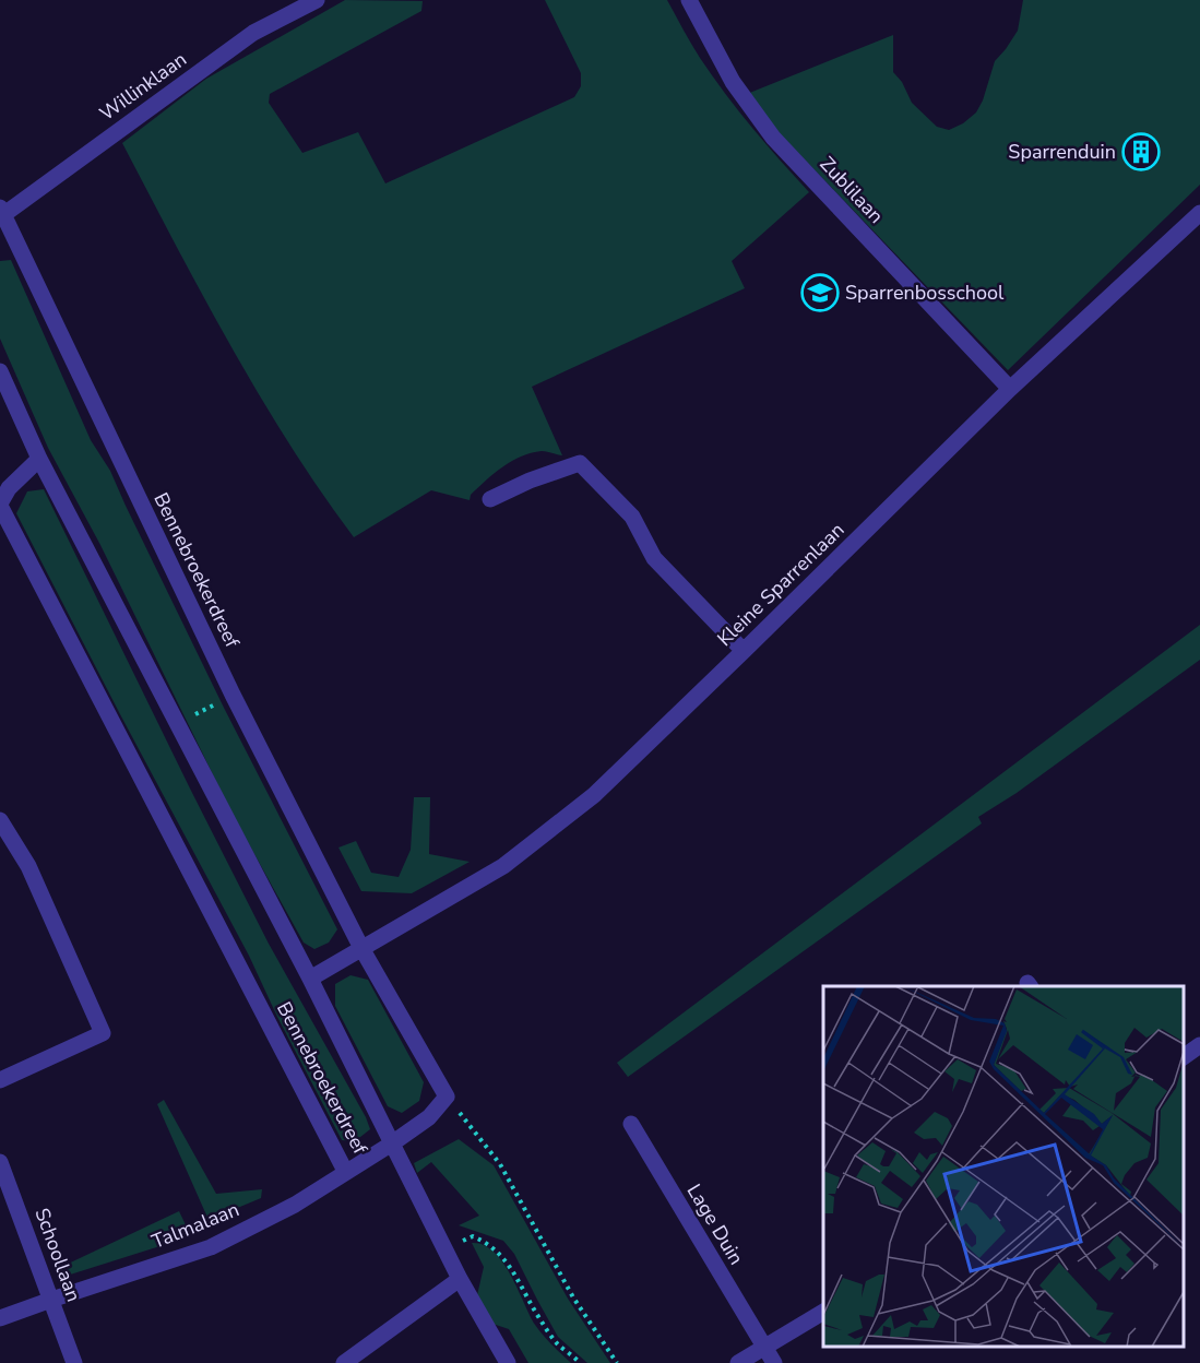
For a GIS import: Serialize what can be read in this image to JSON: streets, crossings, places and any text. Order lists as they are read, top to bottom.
{
  "streets": {
    "street": [
      "Willinklaan",
      "Zublilaan",
      "Bennebroekerdreef",
      "Kleine Sparrenlaan",
      "Lage Duin",
      "Talmalaan",
      "Schoollaan"
    ]
  },
  "crossings": [
    ["Willinklaan", "Bennebroekerdreef"],
    ["Zublilaan", "Kleine Sparrenlaan"],
    ["Bennebroekerdreef", "Kleine Sparrenlaan"],
    ["Bennebroekerdreef", "Talmalaan"],
    ["Talmalaan", "Schoollaan"]
  ],
  "places": {
    "building": ["Sparrenduin"],
    "school or university": ["Sparrenbosschool"]
  }
}
